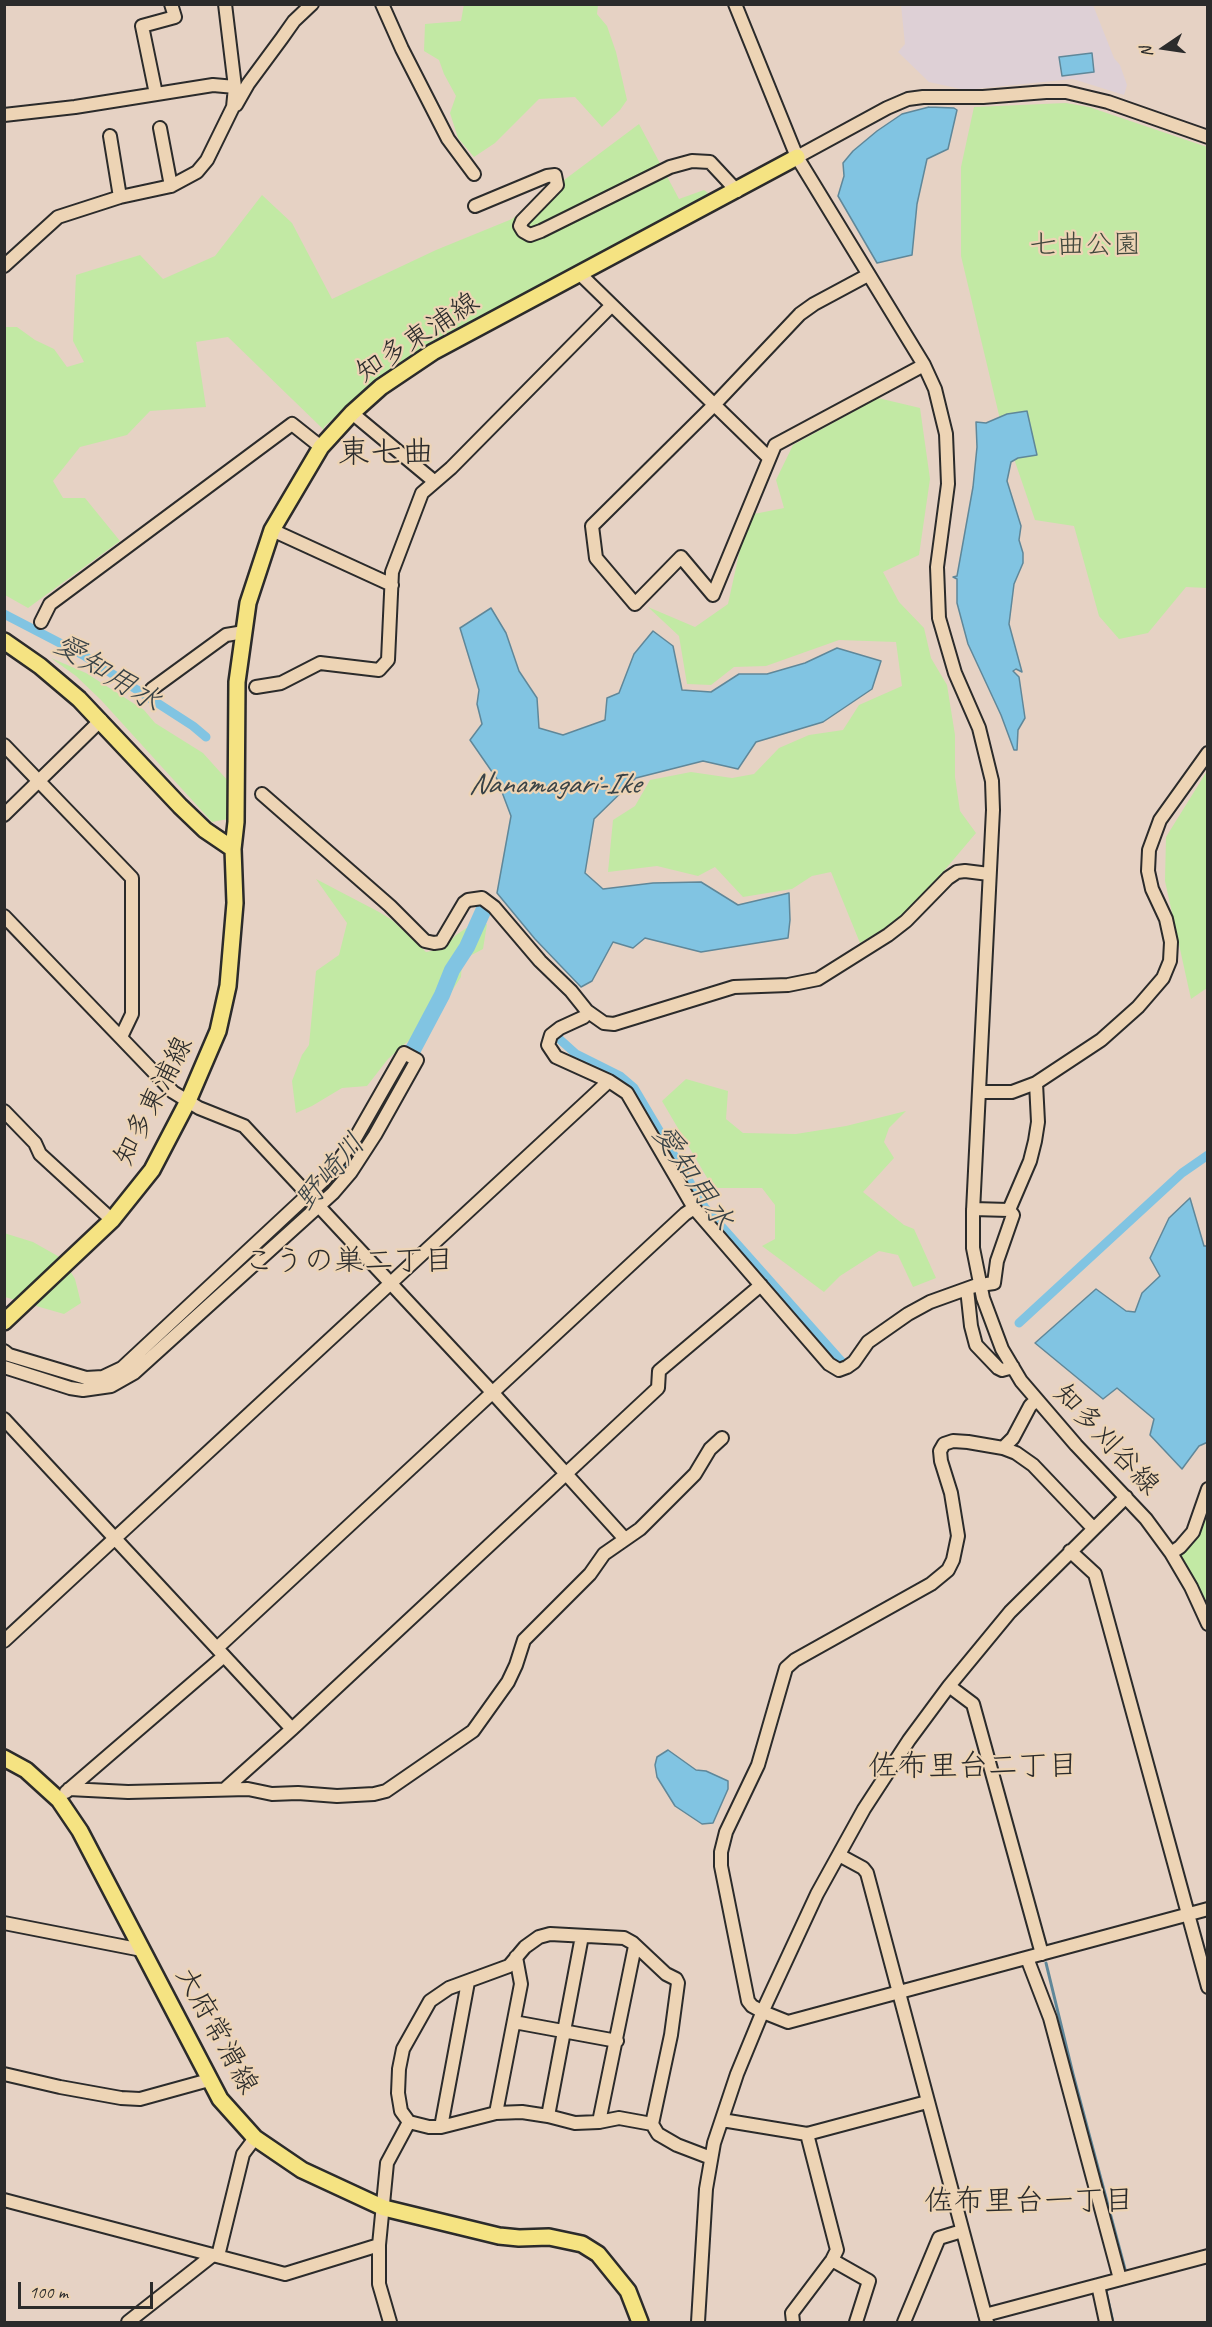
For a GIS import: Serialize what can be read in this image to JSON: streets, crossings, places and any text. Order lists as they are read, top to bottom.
{
  "streets": {
    "main road": ["知多東浦線", "大府常滑線"],
    "street": ["知多刈谷線"]
  },
  "crossings": [
    ["知多東浦線", "知多刈谷線"]
  ],
  "districts": [
    "東七曲",
    "こうの巣二丁目",
    "佐布里台二丁目",
    "佐布里台一丁目"
  ],
  "water": ["愛知用水", "Nanamagari-Ike", "野崎川"],
  "parks": ["七曲公園"],
  "scale_bar": "100 m",
  "north": "left"
}
